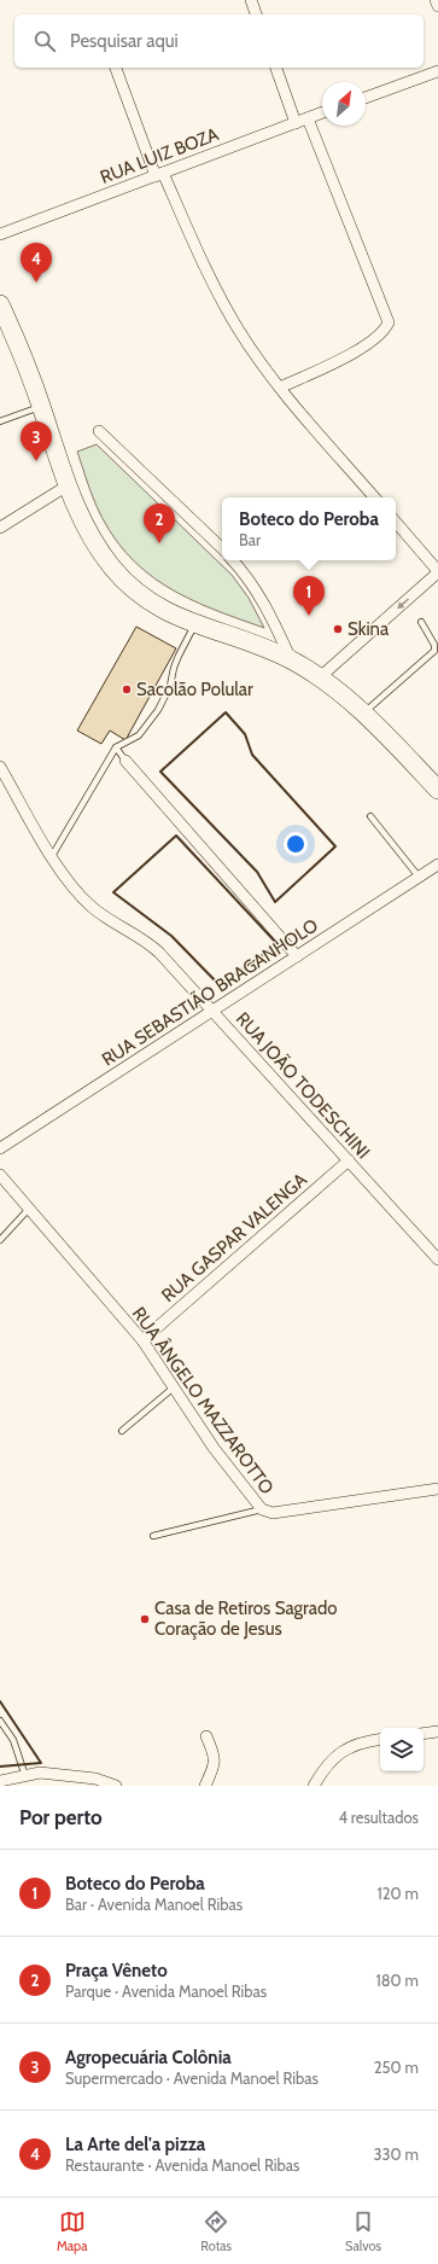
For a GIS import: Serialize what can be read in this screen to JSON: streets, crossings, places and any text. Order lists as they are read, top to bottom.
{
  "streets": {
    "street": [
      "RUA LUIZ BOZA",
      "RUA SEBASTIÃO BRAGANHOLO",
      "RUA JOÃO TODESCHINI",
      "RUA GASPAR VALENGA",
      "RUA ÂNGELO MAZZAROTTO"
    ]
  },
  "crossings": [
    ["RUA SEBASTIÃO BRAGANHOLO", "RUA JOÃO TODESCHINI"],
    ["RUA JOÃO TODESCHINI", "RUA GASPAR VALENGA"],
    ["RUA GASPAR VALENGA", "RUA ÂNGELO MAZZAROTTO"]
  ],
  "places": ["Skina", "Sacolão Polular", "Casa de Retiros Sagrado Coração de Jesus"],
  "north": "top right",
  "page": {
    "search": "Pesquisar aqui",
    "pins": [
      "4",
      "3",
      "2",
      "1"
    ],
    "popup": ["Boteco do Peroba", "Bar"],
    "heading": ["Por perto", "4 resultados"],
    "list": [
      {
        "mark": "1",
        "name": "Boteco do Peroba",
        "note": "Bar · Avenida Manoel Ribas",
        "value": "120 m"
      },
      {
        "mark": "2",
        "name": "Praça Vêneto",
        "note": "Parque · Avenida Manoel Ribas",
        "value": "180 m"
      },
      {
        "mark": "3",
        "name": "Agropecuária Colônia",
        "note": "Supermercado · Avenida Manoel Ribas",
        "value": "250 m"
      },
      {
        "mark": "4",
        "name": "La Arte del'a pizza",
        "note": "Restaurante · Avenida Manoel Ribas",
        "value": "330 m"
      }
    ],
    "nav": ["Mapa", "Rotas", "Salvos"]
  }
}
